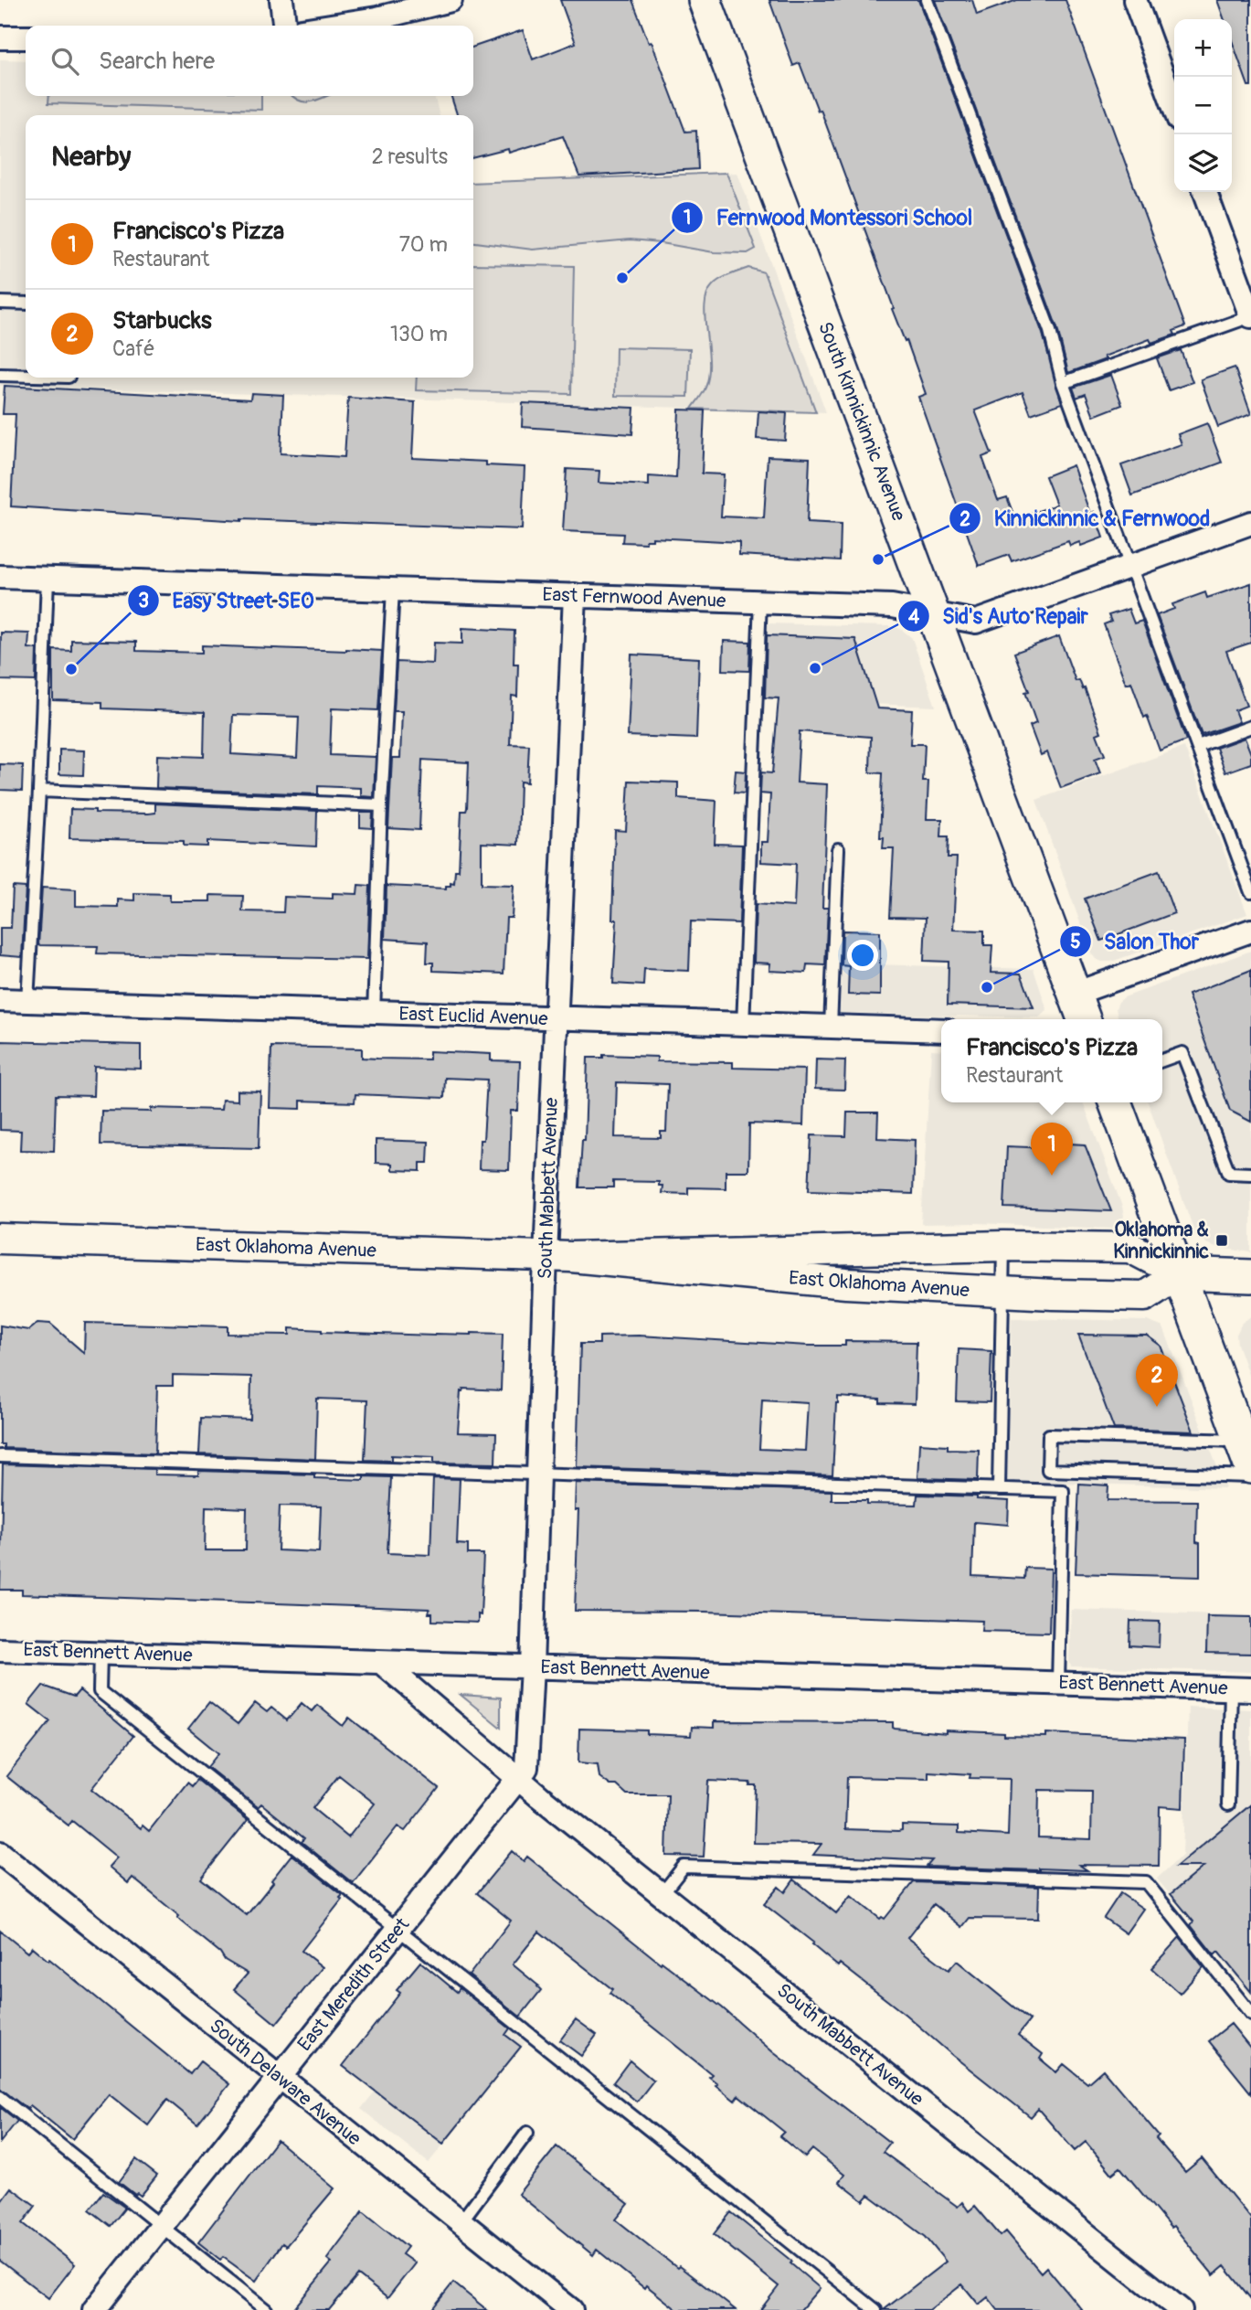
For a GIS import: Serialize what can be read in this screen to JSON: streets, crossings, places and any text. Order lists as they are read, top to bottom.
{
  "streets": {
    "main road": ["South Kinnickinnic Avenue", "East Oklahoma Avenue"],
    "street": [
      "East Fernwood Avenue",
      "East Euclid Avenue",
      "South Mabbett Avenue",
      "East Bennett Avenue",
      "East Meredith Street",
      "South Delaware Avenue"
    ]
  },
  "crossings": [
    ["South Kinnickinnic Avenue", "East Fernwood Avenue"],
    ["East Fernwood Avenue", "South Mabbett Avenue"],
    ["East Euclid Avenue", "South Mabbett Avenue"],
    ["South Mabbett Avenue", "East Oklahoma Avenue"],
    ["South Mabbett Avenue", "East Bennett Avenue"],
    ["South Mabbett Avenue", "East Meredith Street"],
    ["East Meredith Street", "South Delaware Avenue"]
  ],
  "places": {
    "other": [
      "Fernwood Montessori School",
      "Kinnickinnic & Fernwood",
      "Sid's Auto Repair",
      "Easy Street SEO",
      "Salon Thor"
    ],
    "transit": ["Oklahoma & Kinnickinnic"]
  },
  "page": {
    "map_buttons": ["+", "−"],
    "search": "Search here",
    "heading": ["Nearby", "2 results"],
    "list": [
      {
        "mark": "1",
        "name": "Francisco's Pizza",
        "note": "Restaurant",
        "value": "70 m"
      },
      {
        "mark": "2",
        "name": "Starbucks",
        "note": "Café",
        "value": "130 m"
      }
    ],
    "popup": ["Francisco's Pizza", "Restaurant"],
    "pins": ["1", "2"]
  }
}
